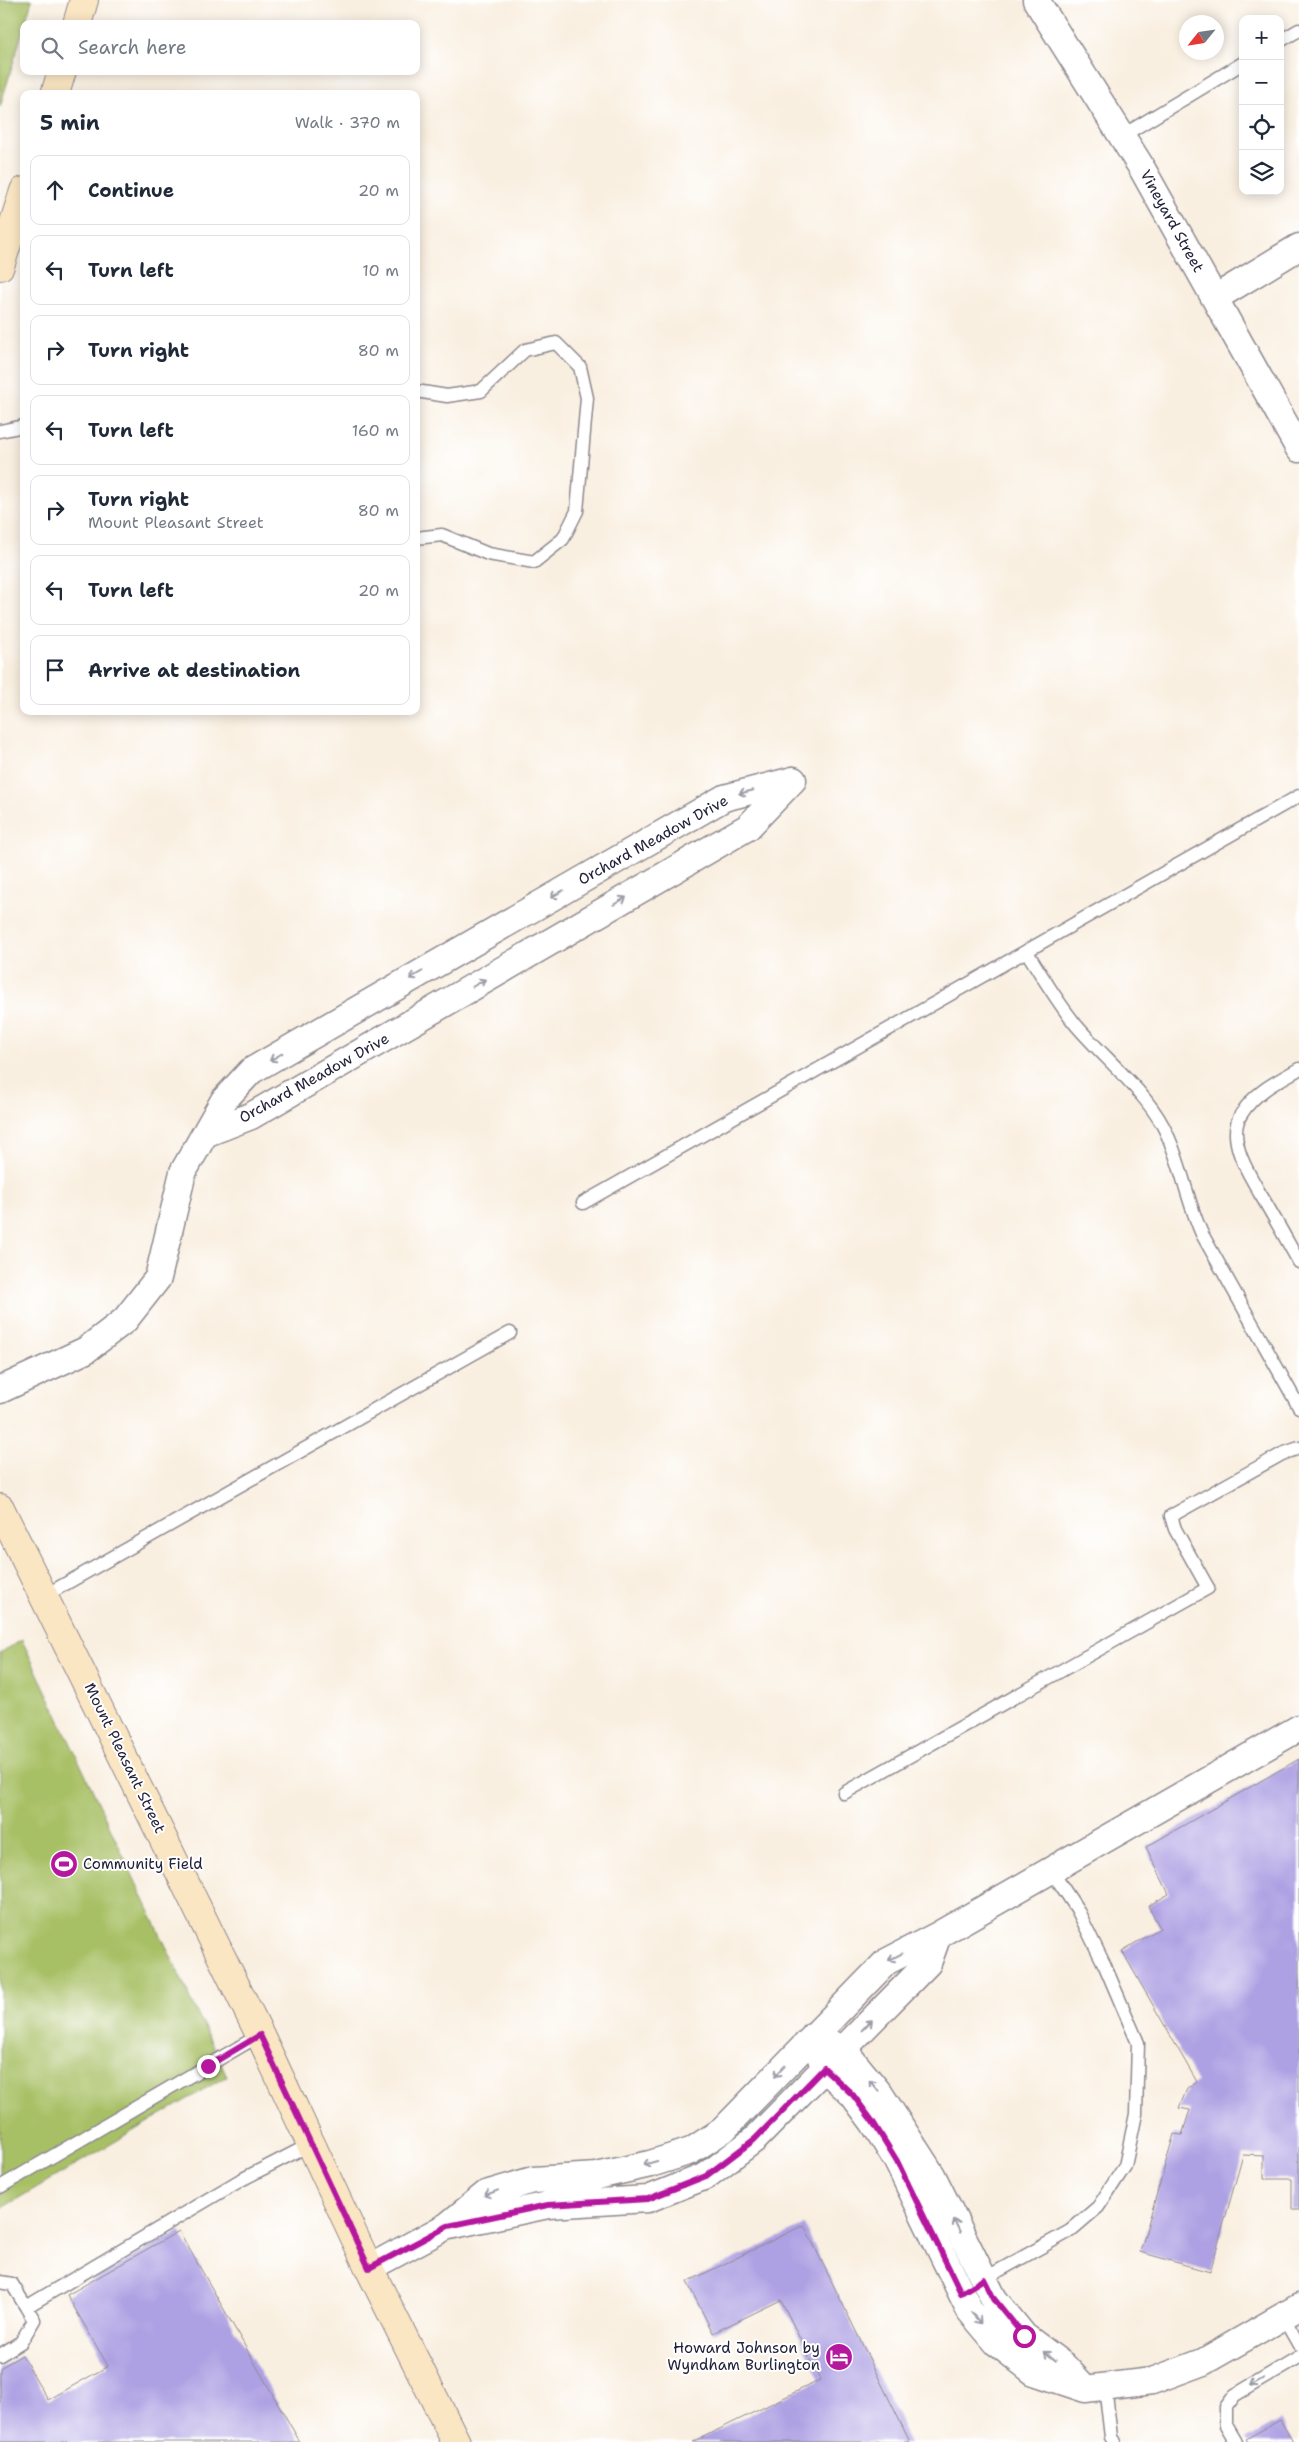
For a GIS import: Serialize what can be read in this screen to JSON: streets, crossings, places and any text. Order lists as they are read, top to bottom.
{
  "streets": {
    "main road": ["Mount Pleasant Street"],
    "street": ["Vineyard Street", "Orchard Meadow Drive"]
  },
  "places": {
    "sports": ["Community Field"],
    "hotel": ["Howard Johnson by Wyndham Burlington"]
  },
  "north": "bottom left",
  "page": {
    "map_buttons": ["+", "−"],
    "search": "Search here",
    "heading": ["5 min", "Walk · 370 m"],
    "list": [
      ["Continue", "20 m"],
      ["Turn left", "10 m"],
      ["Turn right", "80 m"],
      ["Turn left", "160 m"],
      ["Turn right", "Mount Pleasant Street", "80 m"],
      ["Turn left", "20 m"],
      "Arrive at destination"
    ]
  }
}
